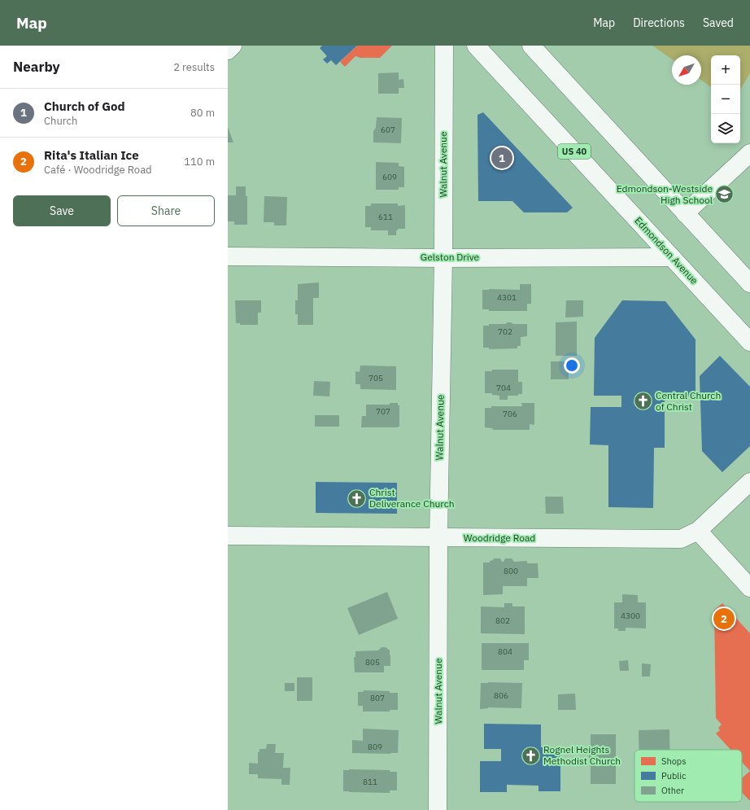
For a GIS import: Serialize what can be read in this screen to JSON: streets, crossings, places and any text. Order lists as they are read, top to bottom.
{
  "streets": {
    "street": [
      "US 40",
      "Walnut Avenue",
      "Edmondson Avenue",
      "Gelston Drive",
      "Woodridge Road"
    ]
  },
  "crossings": [
    ["Walnut Avenue", "Gelston Drive"],
    ["Walnut Avenue", "Woodridge Road"],
    ["Edmondson Avenue", "Gelston Drive"]
  ],
  "places": {
    "school or university": ["Edmondson-Westside High School"],
    "church": ["Central Church of Christ", "Christ Deliverance Church", "Rognel Heights Methodist Church"]
  },
  "house_numbers": [
    "607",
    "609",
    "611",
    "4301",
    "702",
    "705",
    "704",
    "707",
    "706",
    "800",
    "4300",
    "802",
    "804",
    "805",
    "806",
    "807",
    "809",
    "811"
  ],
  "legend": ["Shops", "Public", "Other"],
  "north": "bottom left",
  "page": {
    "header": "Map",
    "nav": ["Map", "Directions", "Saved"],
    "heading": ["Nearby", "2 results"],
    "map_buttons": ["+", "−"],
    "list": [
      {
        "mark": "1",
        "name": "Church of God",
        "note": "Church",
        "value": "80 m"
      },
      {
        "mark": "2",
        "name": "Rita's Italian Ice",
        "note": "Café · Woodridge Road",
        "value": "110 m"
      }
    ],
    "pins": ["1", "2"],
    "buttons": ["Save", "Share"]
  }
}
